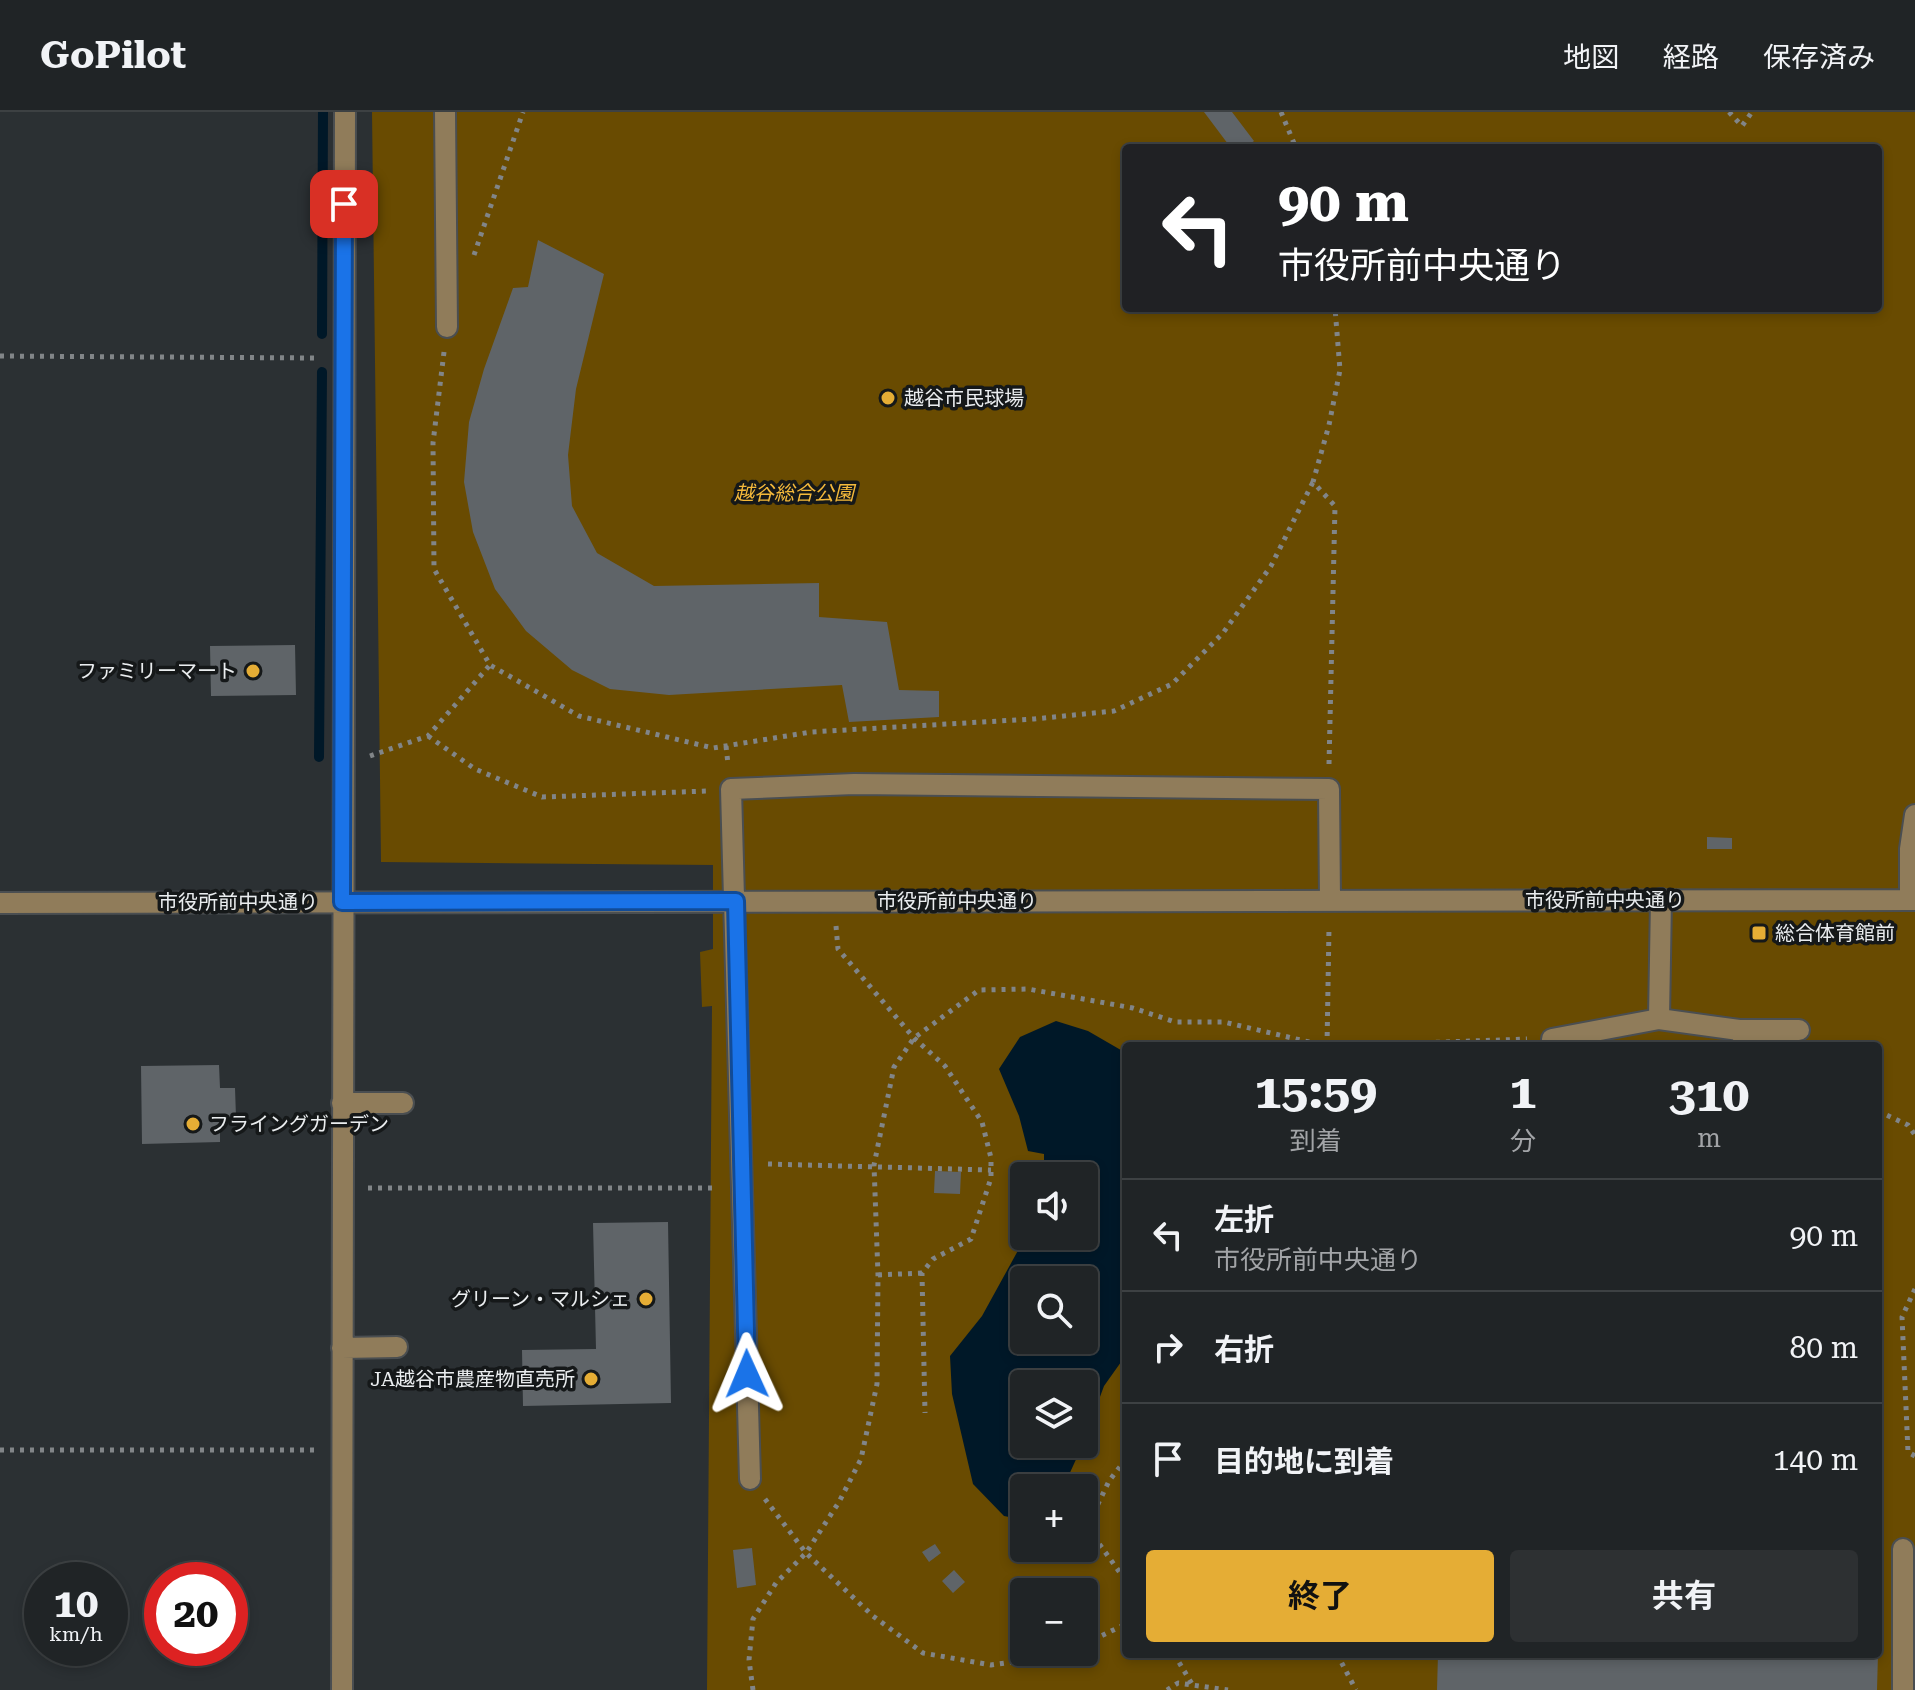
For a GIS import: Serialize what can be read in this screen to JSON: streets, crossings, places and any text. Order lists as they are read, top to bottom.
{
  "streets": {
    "street": ["市役所前中央通り"]
  },
  "parks": ["越谷総合公園"],
  "places": {
    "other": [
      "越谷市民球場",
      "ファミリーマート",
      "フライングガーデン",
      "グリーン・マルシェ",
      "JA越谷市農産物直売所"
    ],
    "transit": ["総合体育館前"]
  },
  "page": {
    "header": "GoPilot",
    "nav": ["地図", "経路", "保存済み"],
    "turn": ["90 m", "市役所前中央通り"],
    "eta": [
      "15:59",
      "到着",
      "1",
      "分",
      "310",
      "m"
    ],
    "map_buttons": ["+", "−"],
    "list": [
      {
        "name": "左折",
        "note": "市役所前中央通り",
        "value": "90 m"
      },
      {
        "name": "右折",
        "value": "80 m"
      },
      {
        "name": "目的地に到着",
        "value": "140 m"
      }
    ],
    "buttons": ["終了", "共有"],
    "speed": "10 km/h",
    "limit": "20"
  }
}
